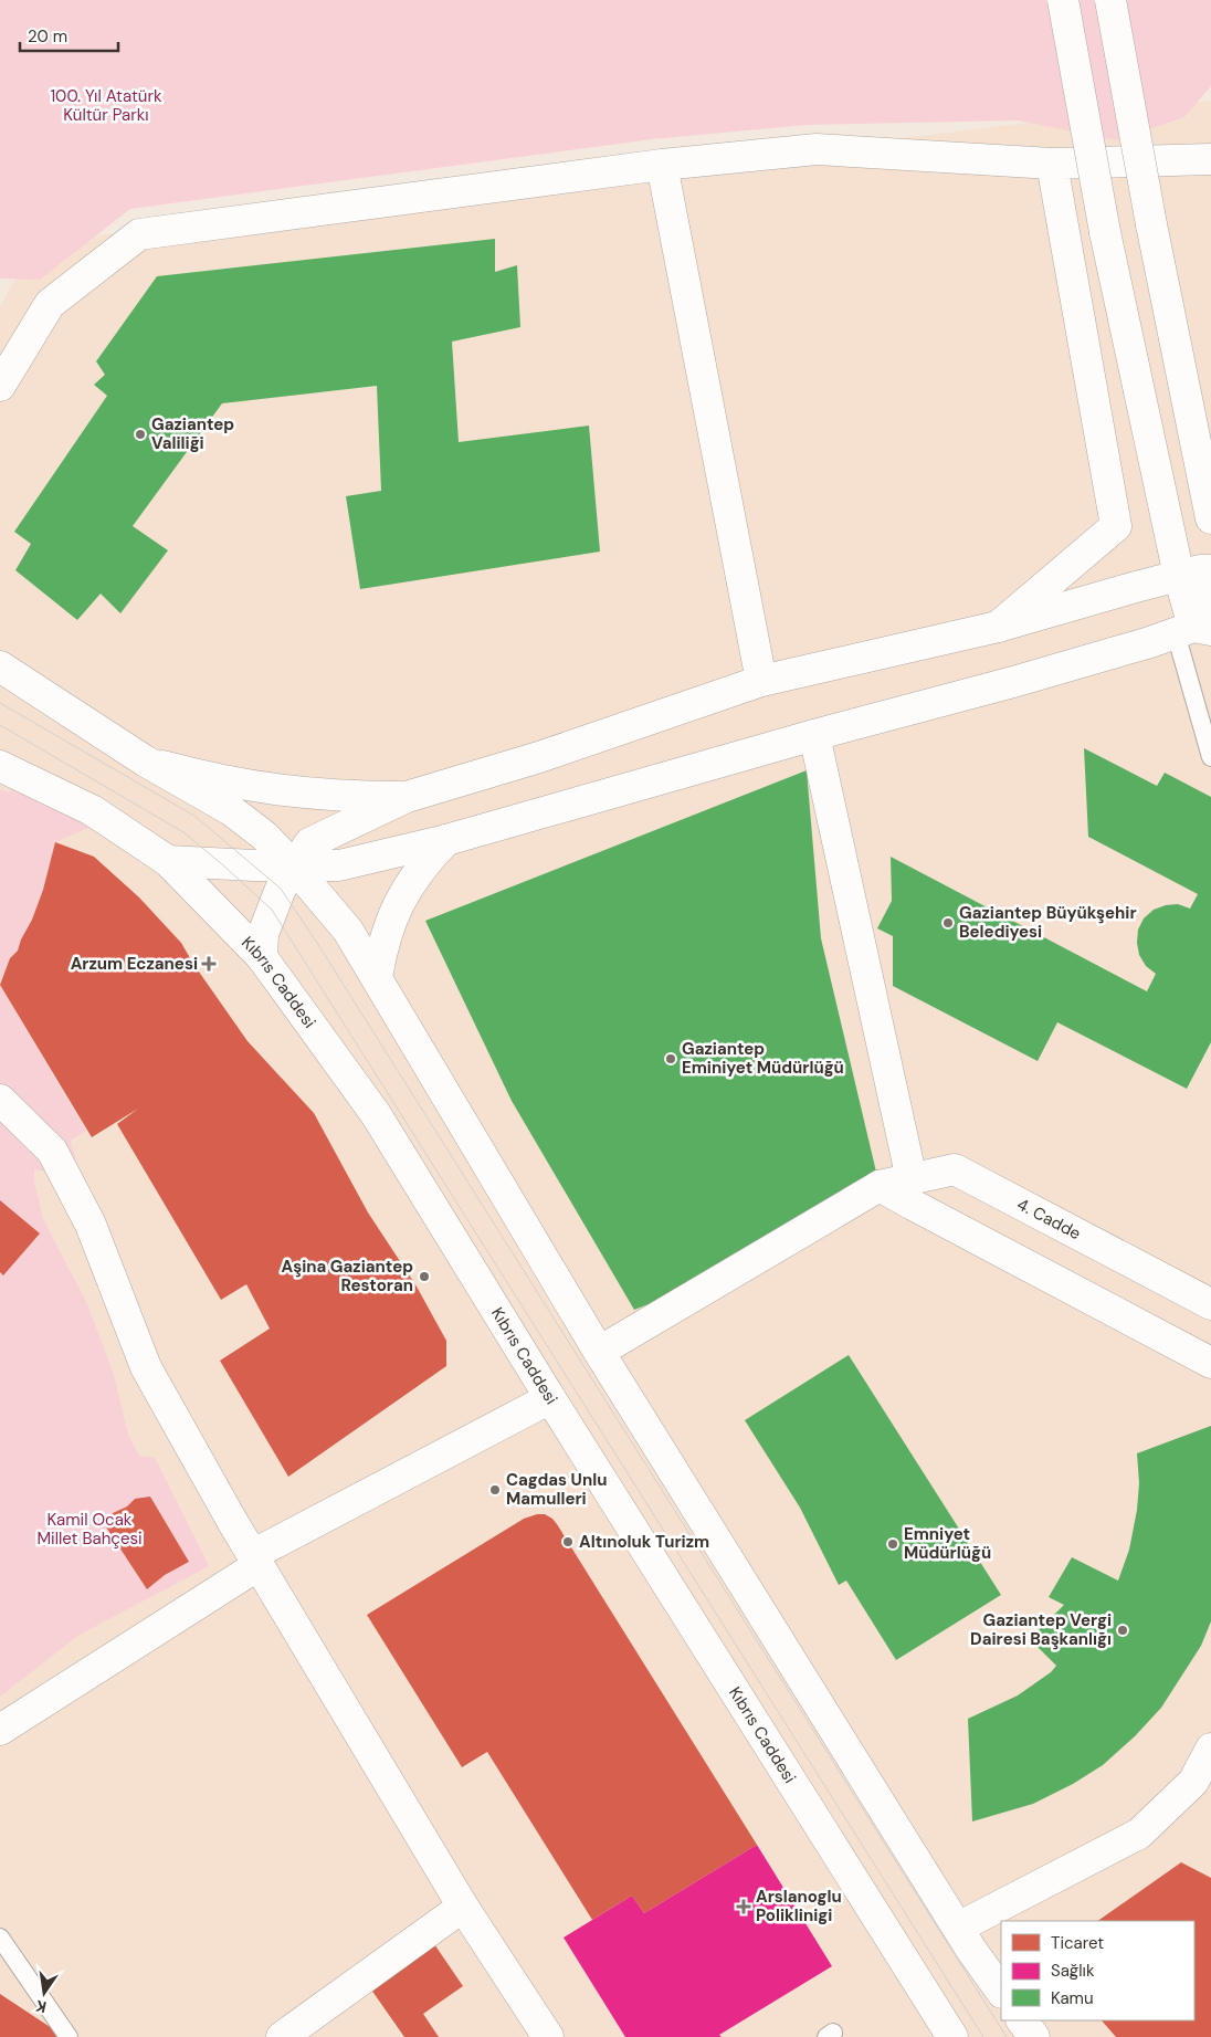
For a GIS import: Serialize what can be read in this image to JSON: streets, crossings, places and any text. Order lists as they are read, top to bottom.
{
  "streets": {
    "main road": ["Kıbrıs Caddesi", "4. Cadde"]
  },
  "parks": ["100. Yıl Atatürk Kültür Parkı", "Kamil Ocak Millet Bahçesi"],
  "places": {
    "other": [
      "Gaziantep Valiliği",
      "Gaziantep Büyükşehir Belediyesi",
      "Gaziantep Eminiyet Müdürlüğü",
      "Aşina Gaziantep Restoran",
      "Cagdas Unlu Mamulleri",
      "Altınoluk Turizm",
      "Emniyet Müdürlüğü",
      "Gaziantep Vergi Dairesi Başkanlığı"
    ],
    "health": ["Arzum Eczanesi", "Arslanoglu Poliklinigi"]
  },
  "legend": ["Ticaret", "Sağlık", "Kamu"],
  "scale_bar": "20 m",
  "north": "bottom"
}
